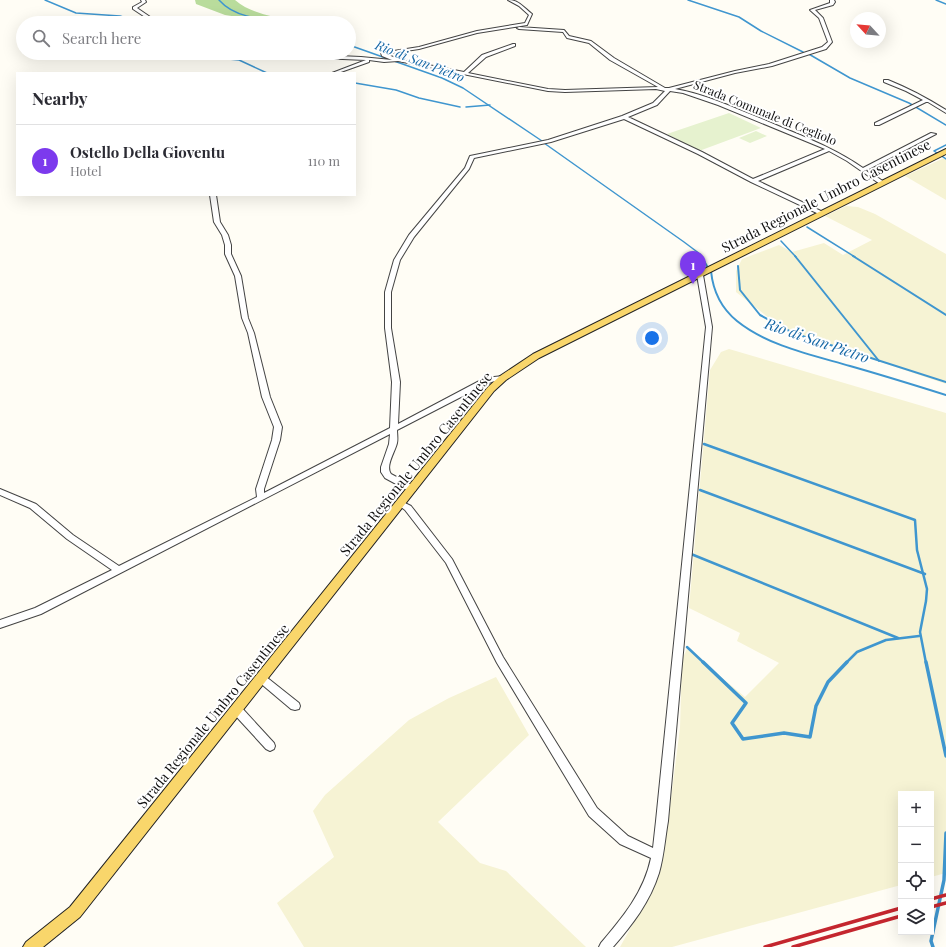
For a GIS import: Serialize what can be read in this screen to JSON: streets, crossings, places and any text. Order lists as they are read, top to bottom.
{
  "streets": {
    "main road": ["Strada Regionale Umbro Casentinese"],
    "street": ["Strada Comunale di Cegliolo"]
  },
  "crossings": [
    ["Strada Comunale di Cegliolo", "Strada Regionale Umbro Casentinese"]
  ],
  "water": ["Rio di San Pietro"],
  "north": "top left",
  "page": {
    "search": "Search here",
    "heading": "Nearby",
    "list": [
      {
        "mark": "1",
        "name": "Ostello Della Gioventu",
        "note": "Hotel",
        "value": "110 m"
      }
    ],
    "pins": "1",
    "map_buttons": ["+", "−"]
  }
}
